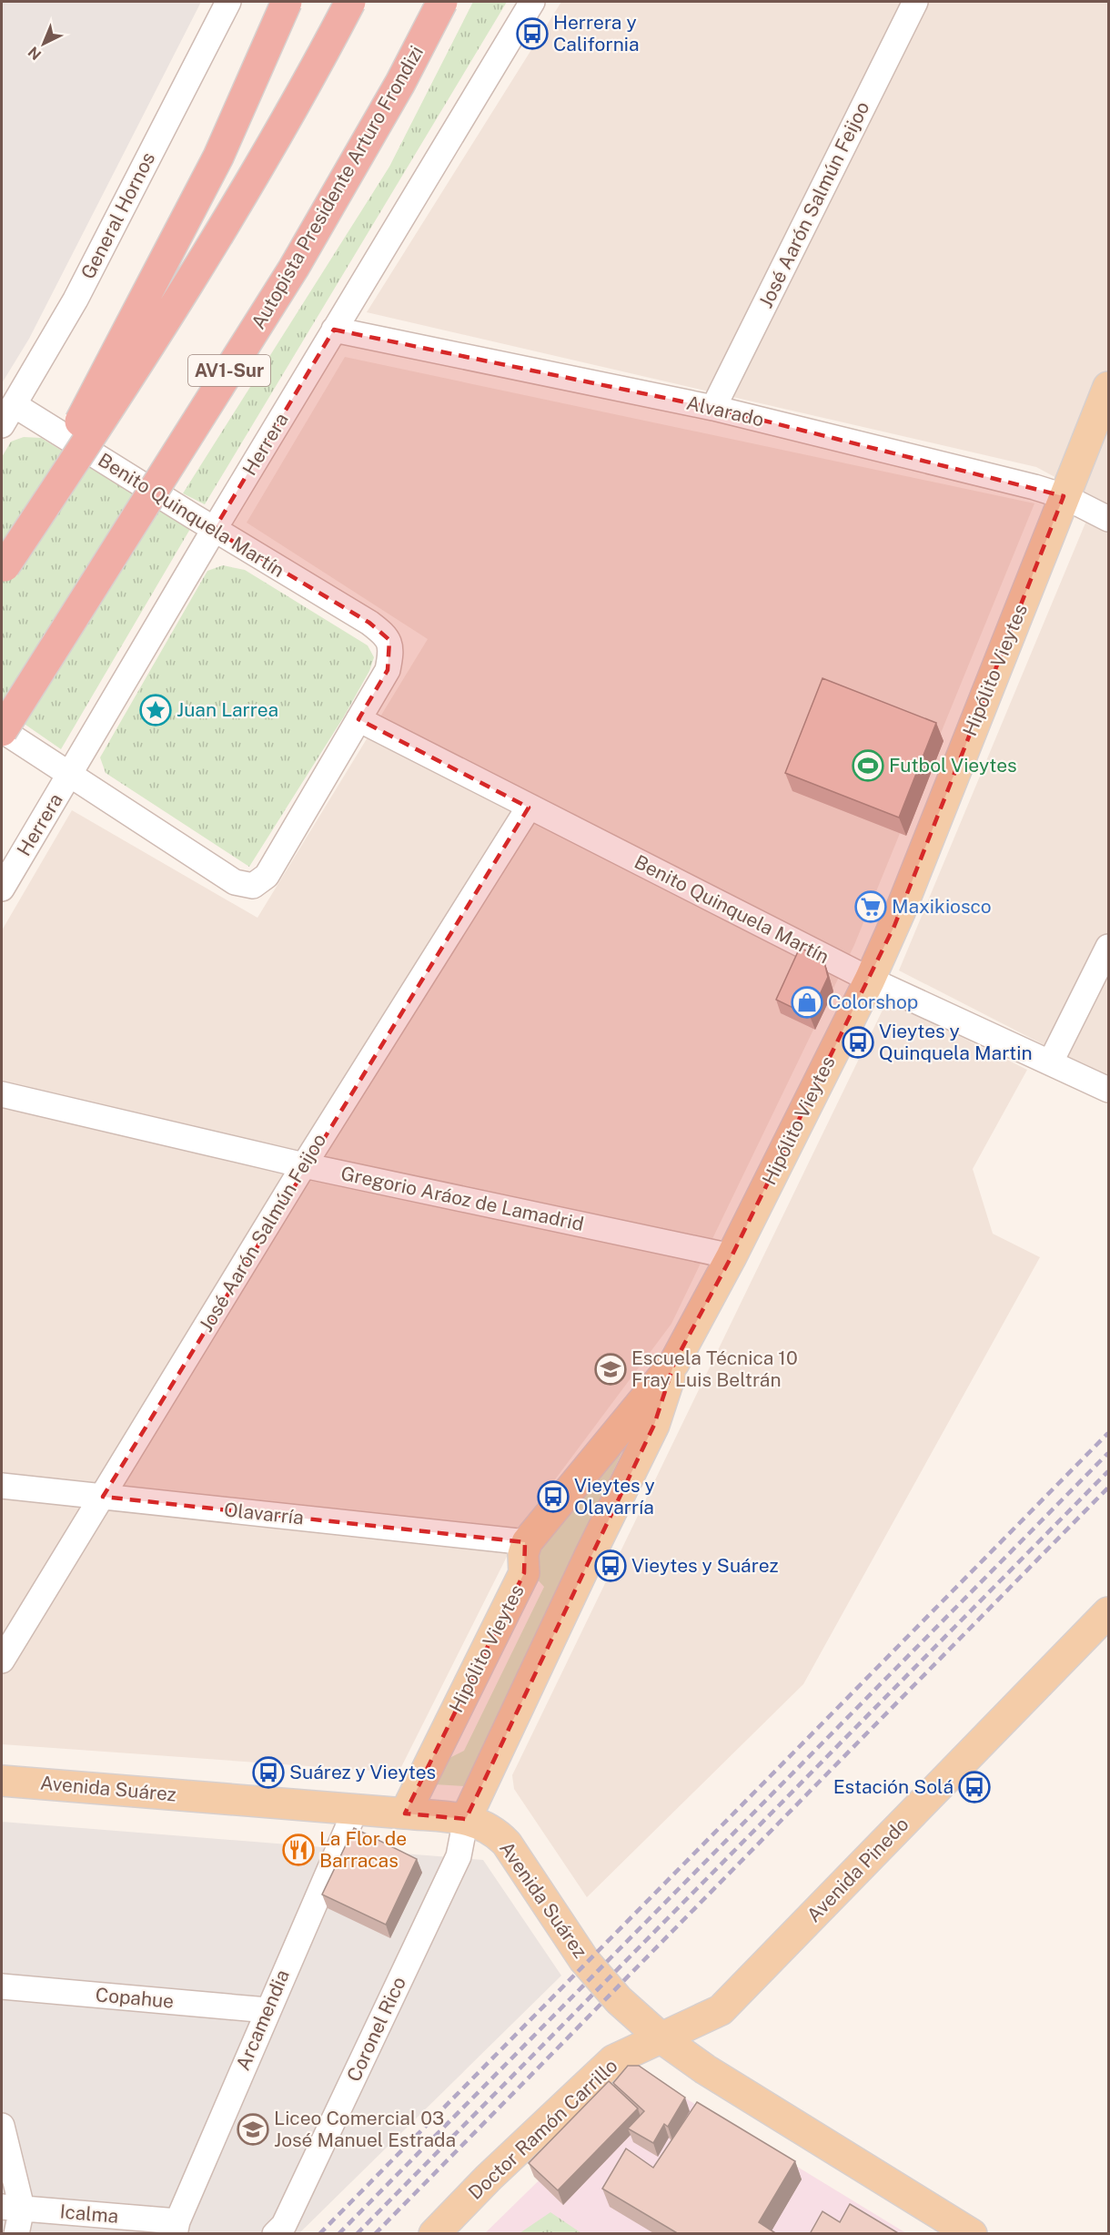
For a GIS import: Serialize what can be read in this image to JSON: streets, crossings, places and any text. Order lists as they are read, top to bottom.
{
  "streets": {
    "highway": ["Autopista Presidente Arturo Frondizi", "AV1-Sur"],
    "main road": [
      "Hipólito Vieytes",
      "Avenida Suárez",
      "Avenida Pinedo",
      "Doctor Ramón Carrillo"
    ],
    "street": [
      "José Aarón Salmún Feijoo",
      "General Hornos",
      "Alvarado",
      "Herrera",
      "Benito Quinquela Martín",
      "Gregorio Aráoz de Lamadrid",
      "Olavarría",
      "Copahue",
      "Arcamendia",
      "Coronel Rico",
      "Icalma"
    ]
  },
  "crossings": [
    ["José Aarón Salmún Feijoo", "Alvarado"],
    ["José Aarón Salmún Feijoo", "Benito Quinquela Martín"],
    ["José Aarón Salmún Feijoo", "Gregorio Aráoz de Lamadrid"],
    ["José Aarón Salmún Feijoo", "Olavarría"],
    ["General Hornos", "Benito Quinquela Martín"],
    ["Alvarado", "Herrera"],
    ["Alvarado", "Hipólito Vieytes"],
    ["Herrera", "Benito Quinquela Martín"],
    ["Benito Quinquela Martín", "Hipólito Vieytes"],
    ["Hipólito Vieytes", "Gregorio Aráoz de Lamadrid"],
    ["Hipólito Vieytes", "Olavarría"],
    ["Hipólito Vieytes", "Avenida Suárez"],
    ["Hipólito Vieytes", "Coronel Rico"],
    ["Avenida Suárez", "Avenida Pinedo"],
    ["Avenida Suárez", "Arcamendia"],
    ["Avenida Suárez", "Coronel Rico"],
    ["Avenida Suárez", "Doctor Ramón Carrillo"],
    ["Avenida Pinedo", "Doctor Ramón Carrillo"],
    ["Copahue", "Arcamendia"],
    ["Arcamendia", "Icalma"]
  ],
  "places": {
    "bus stop": [
      "Herrera y California",
      "Vieytes y Quinquela Martin",
      "Vieytes y Olavarría",
      "Vieytes y Suárez",
      "Suárez y Vieytes",
      "Estación Solá"
    ],
    "place": ["Juan Larrea"],
    "sports": ["Futbol Vieytes"],
    "supermarket": ["Maxikiosco"],
    "shop": ["Colorshop"],
    "school or university": ["Escuela Técnica 10 Fray Luis Beltrán", "Liceo Comercial 03 José Manuel Estrada"],
    "restaurant": ["La Flor de Barracas"]
  },
  "north": "bottom left"
}
